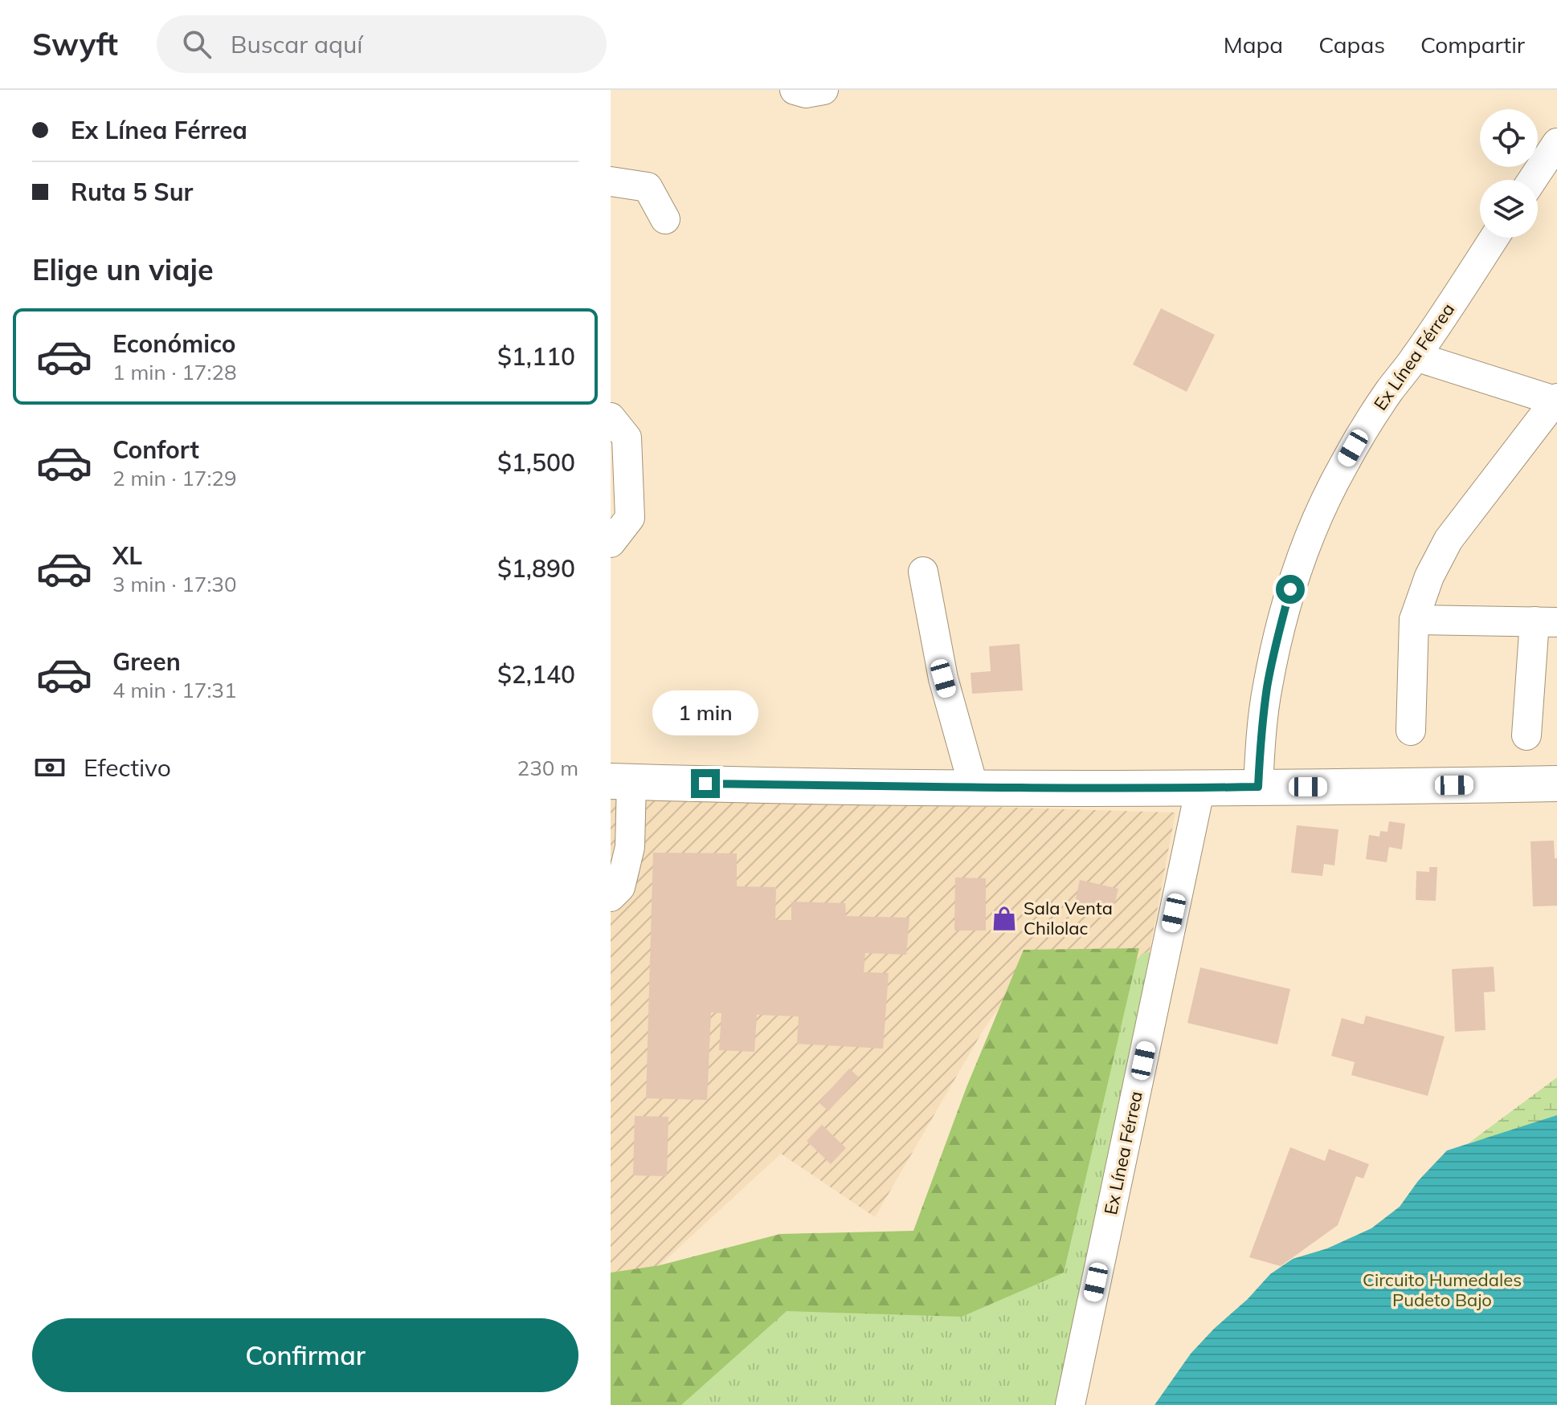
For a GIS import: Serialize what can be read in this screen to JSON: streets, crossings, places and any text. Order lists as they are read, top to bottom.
{
  "streets": {
    "street": ["Ex Línea Férrea"]
  },
  "parks": ["Circuito Humedales Pudeto Bajo"],
  "places": {
    "shop": ["Sala Venta Chilolac"]
  },
  "page": {
    "header": "Swyft",
    "search": "Buscar aquí",
    "nav": ["Mapa", "Capas", "Compartir"],
    "banner": ["Ex Línea Férrea", "Ruta 5 Sur"],
    "heading": "Elige un viaje",
    "list": [
      {
        "name": "Económico",
        "note": "1 min · 17:28",
        "value": "$1,110"
      },
      {
        "name": "Confort",
        "note": "2 min · 17:29",
        "value": "$1,500"
      },
      {
        "name": "XL",
        "note": "3 min · 17:30",
        "value": "$1,890"
      },
      {
        "name": "Green",
        "note": "4 min · 17:31",
        "value": "$2,140"
      }
    ],
    "bubble": "1 min",
    "pay": ["Efectivo", "230 m"],
    "buttons": "Confirmar"
  }
}
